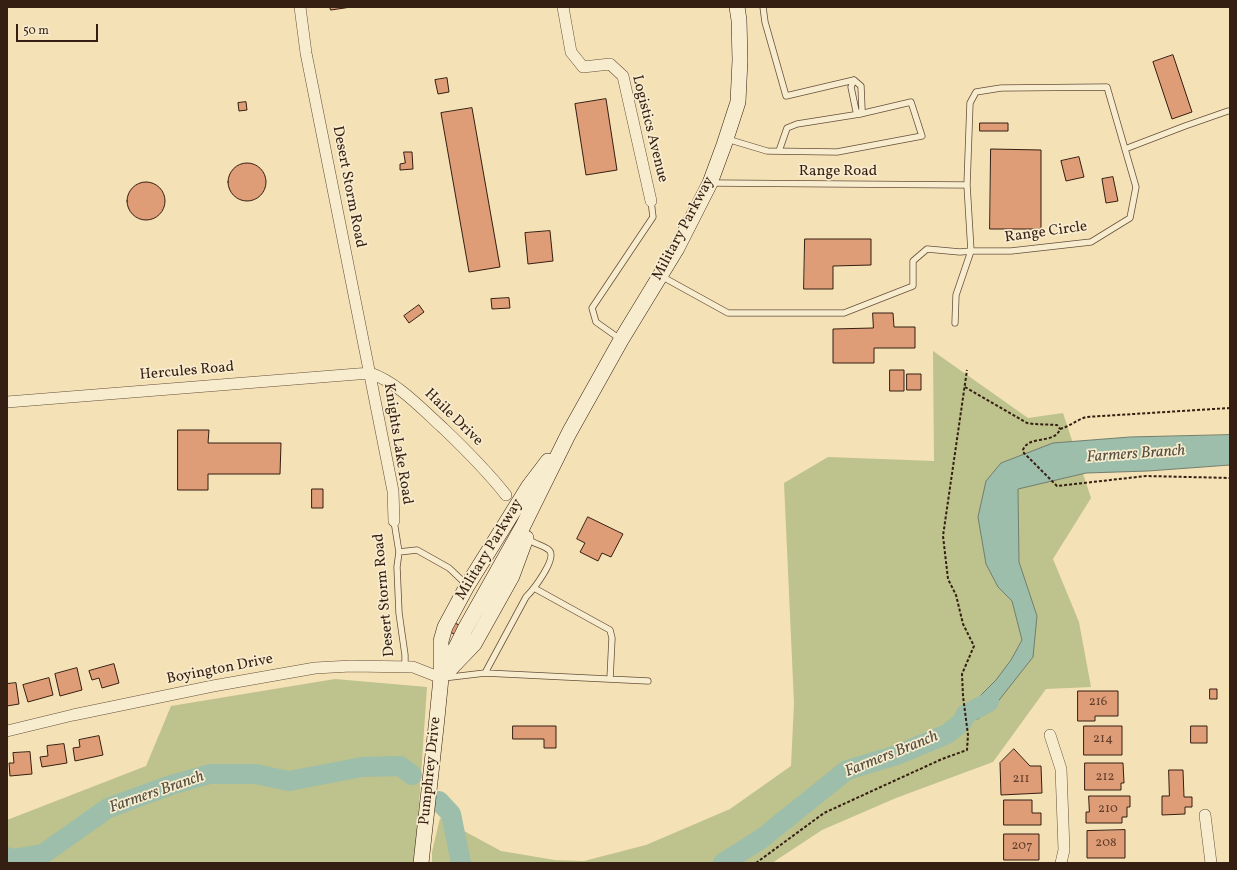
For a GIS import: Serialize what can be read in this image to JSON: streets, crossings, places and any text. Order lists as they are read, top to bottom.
{
  "streets": {
    "street": [
      "Logistics Avenue",
      "Desert Storm Road",
      "Military Parkway",
      "Hercules Road",
      "Haile Drive",
      "Knights Lake Road",
      "Boyington Drive",
      "Pumphrey Drive"
    ],
    "lane": ["Range Road", "Range Circle"]
  },
  "crossings": [
    ["Range Road", "Military Parkway"],
    ["Range Road", "Range Circle"],
    ["Desert Storm Road", "Hercules Road"],
    ["Desert Storm Road", "Haile Drive"],
    ["Desert Storm Road", "Knights Lake Road"],
    ["Desert Storm Road", "Boyington Drive"],
    ["Military Parkway", "Boyington Drive"],
    ["Military Parkway", "Pumphrey Drive"],
    ["Hercules Road", "Haile Drive"],
    ["Hercules Road", "Knights Lake Road"],
    ["Haile Drive", "Knights Lake Road"],
    ["Boyington Drive", "Pumphrey Drive"]
  ],
  "water": ["Farmers Branch"],
  "house_numbers": [
    "216",
    "214",
    "212",
    "211",
    "210",
    "208",
    "207"
  ],
  "scale_bar": "50 m"
}
